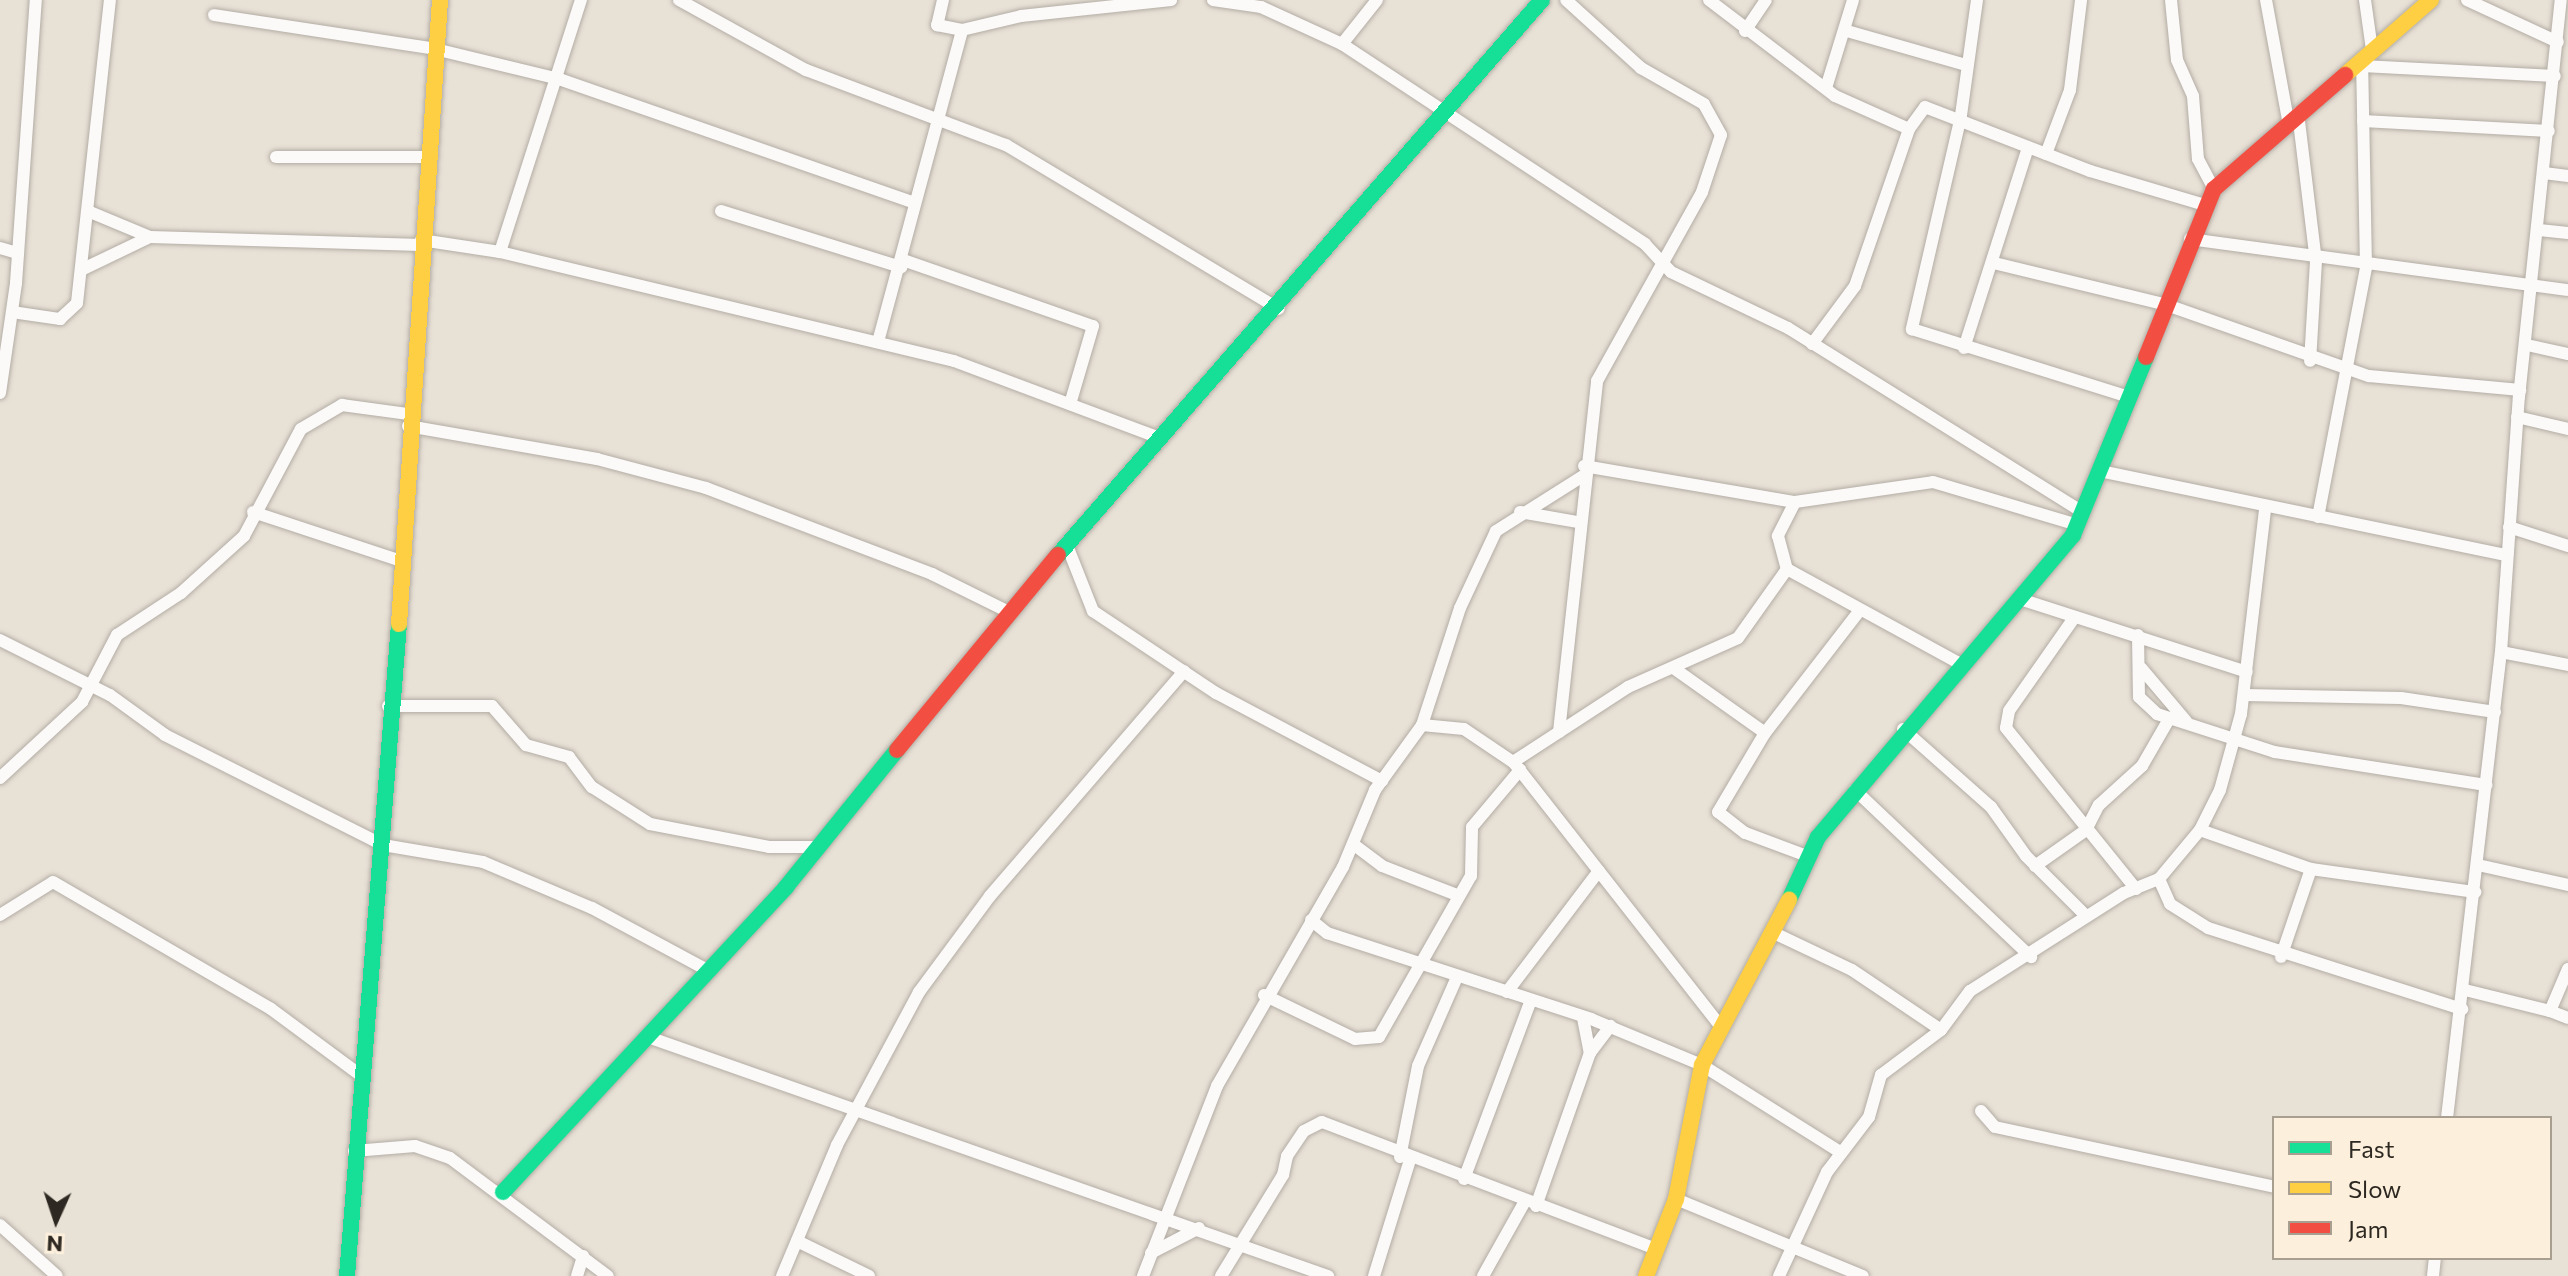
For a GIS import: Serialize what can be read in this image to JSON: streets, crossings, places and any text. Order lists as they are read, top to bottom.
{
  "legend": ["Fast", "Slow", "Jam"],
  "north": "bottom"
}
